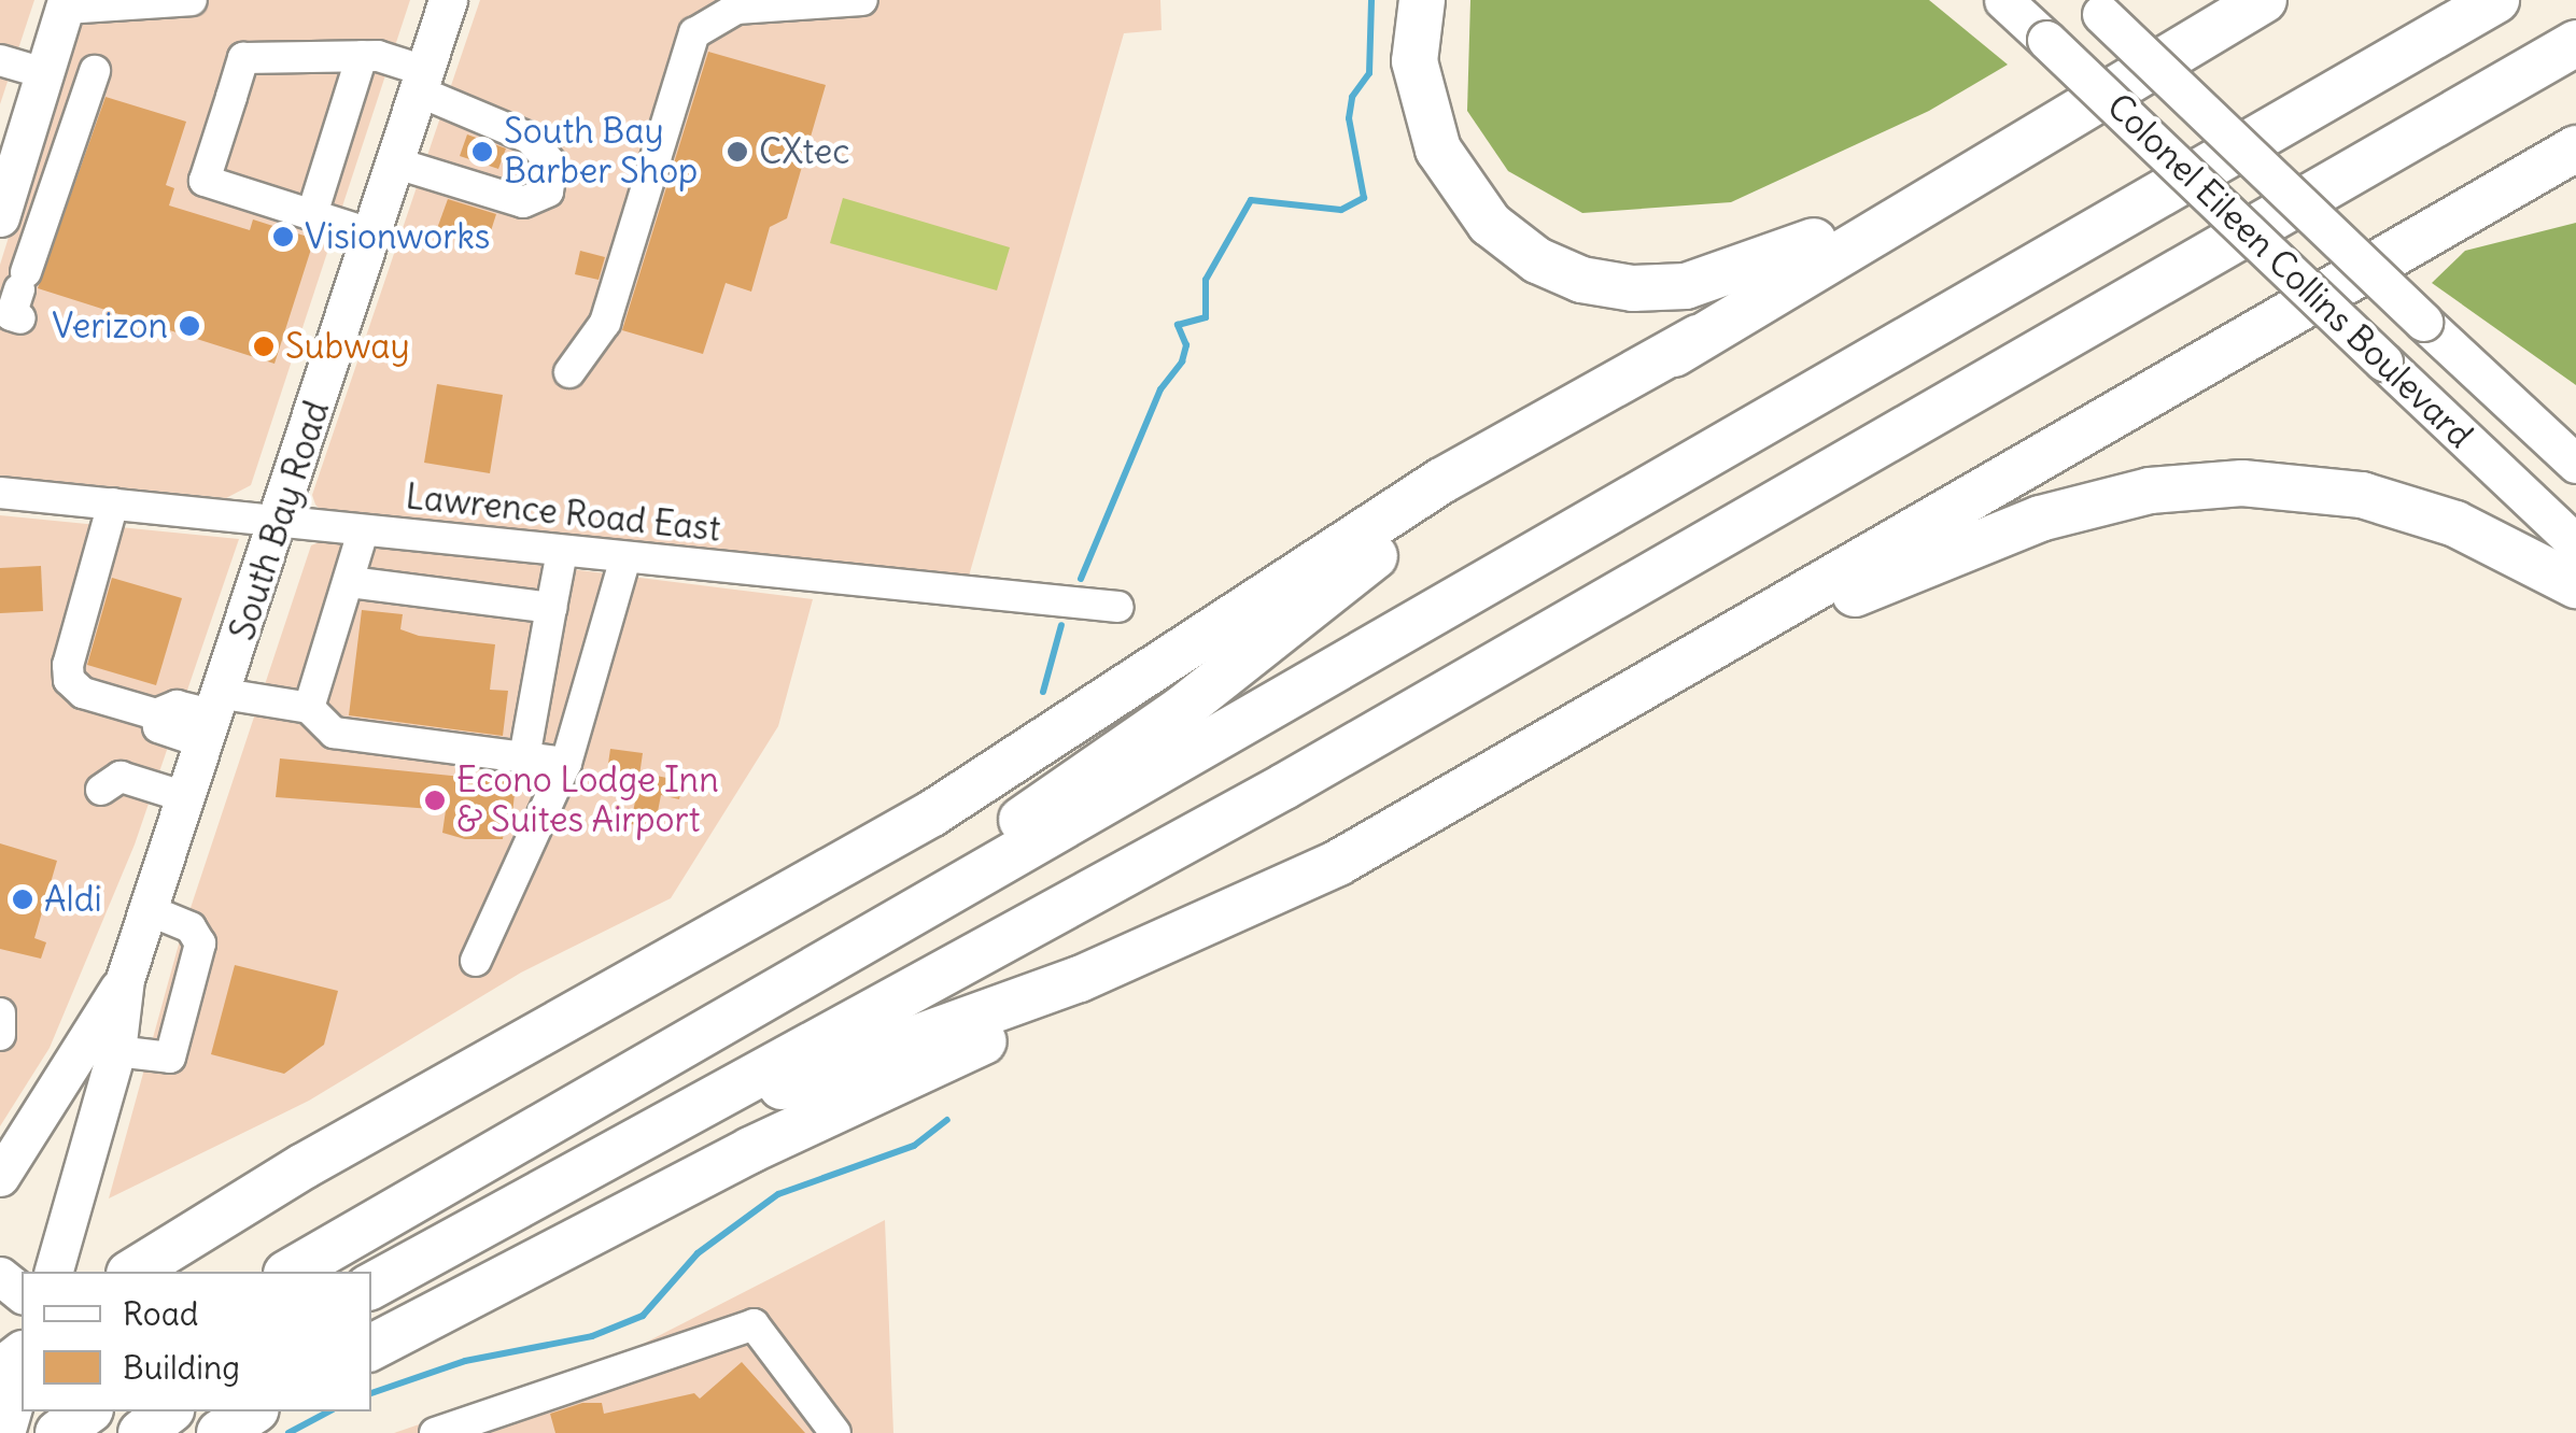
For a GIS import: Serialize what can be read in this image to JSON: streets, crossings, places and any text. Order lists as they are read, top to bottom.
{
  "streets": {
    "main road": ["Colonel Eileen Collins Boulevard", "South Bay Road"],
    "street": ["Lawrence Road East"]
  },
  "crossings": [
    ["Lawrence Road East", "South Bay Road"]
  ],
  "places": [
    "South Bay Barber Shop",
    "CXtec",
    "Visionworks",
    "Verizon",
    "Subway",
    "Econo Lodge Inn & Suites Airport",
    "Aldi"
  ],
  "legend": ["Road", "Building"]
}
